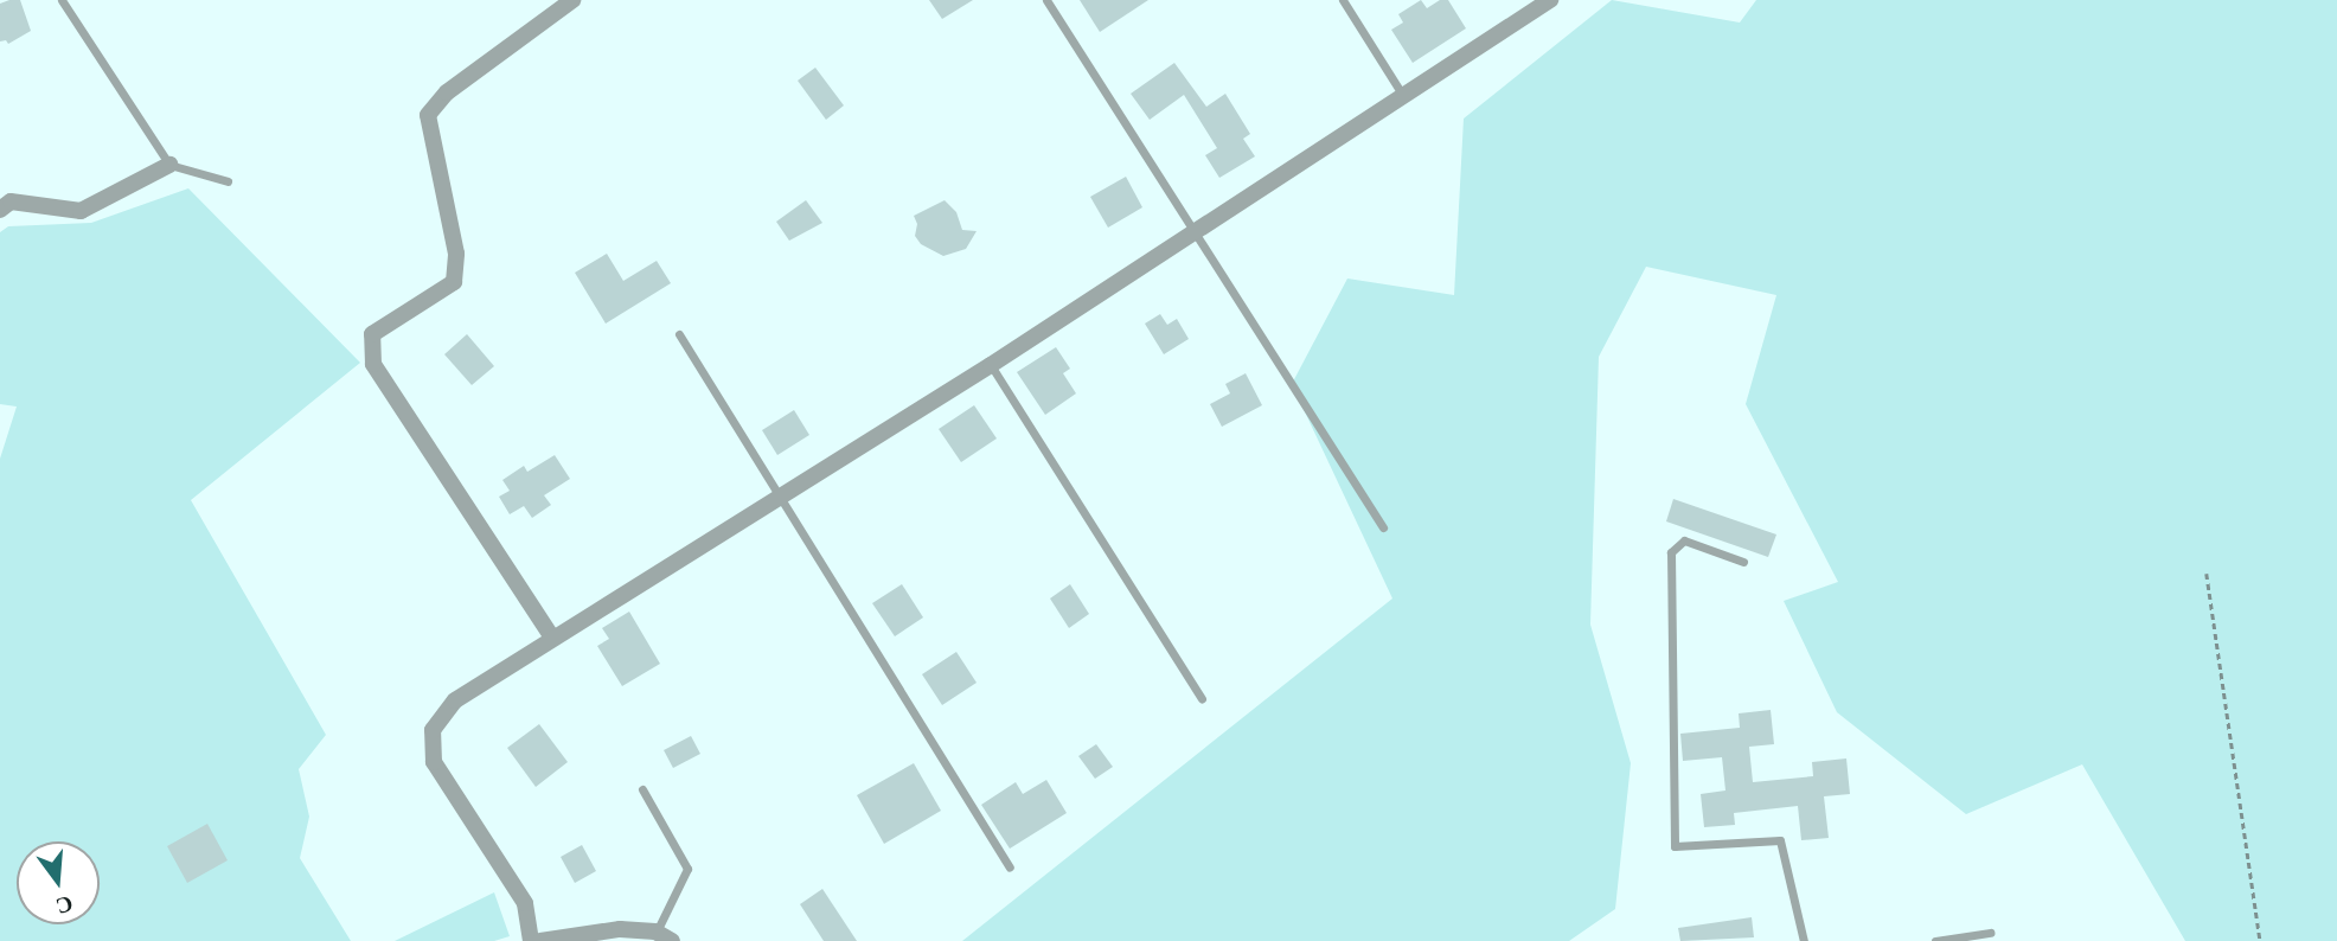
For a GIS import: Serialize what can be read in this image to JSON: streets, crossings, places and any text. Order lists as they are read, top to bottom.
{
  "north": "bottom"
}
